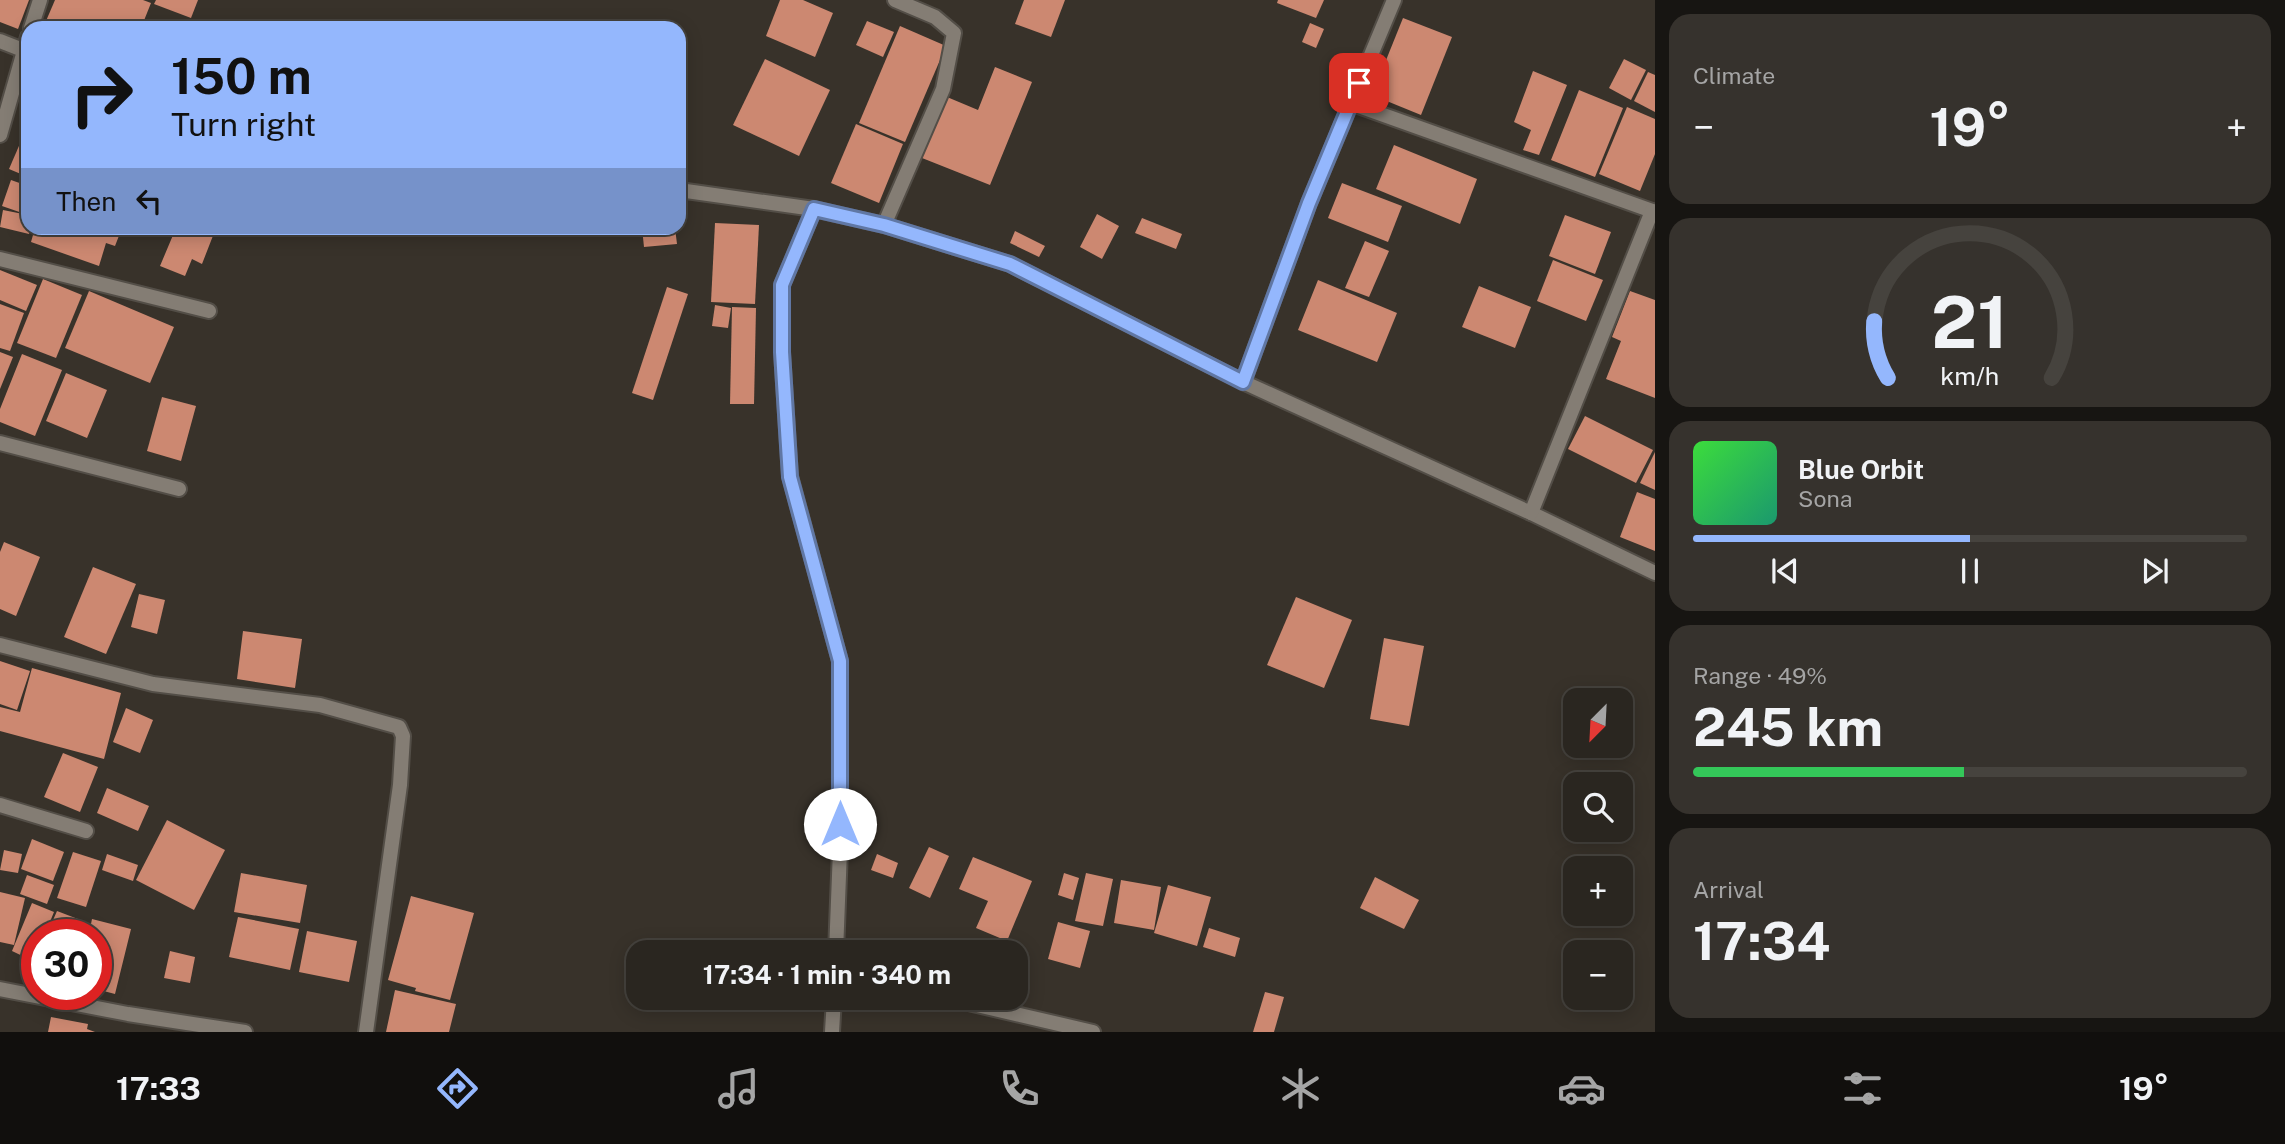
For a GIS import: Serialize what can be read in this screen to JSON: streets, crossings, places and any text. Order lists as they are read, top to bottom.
{
  "north": "bottom left",
  "page": {
    "tile": [
      "Climate",
      ["Range · 49%", "245 km"],
      ["Arrival", "17:34"]
    ],
    "turn": ["150 m", "Turn right"],
    "heat": ["−", "19°", "+"],
    "then": "Then",
    "song": ["Blue Orbit", "Sona"],
    "map_buttons": ["+", "−"],
    "limit": "30",
    "trip": "17:34 · 1 min · 340 m",
    "tabs": ["17:33", "19°"],
    "gauge": ["21", "km/h"]
  }
}
